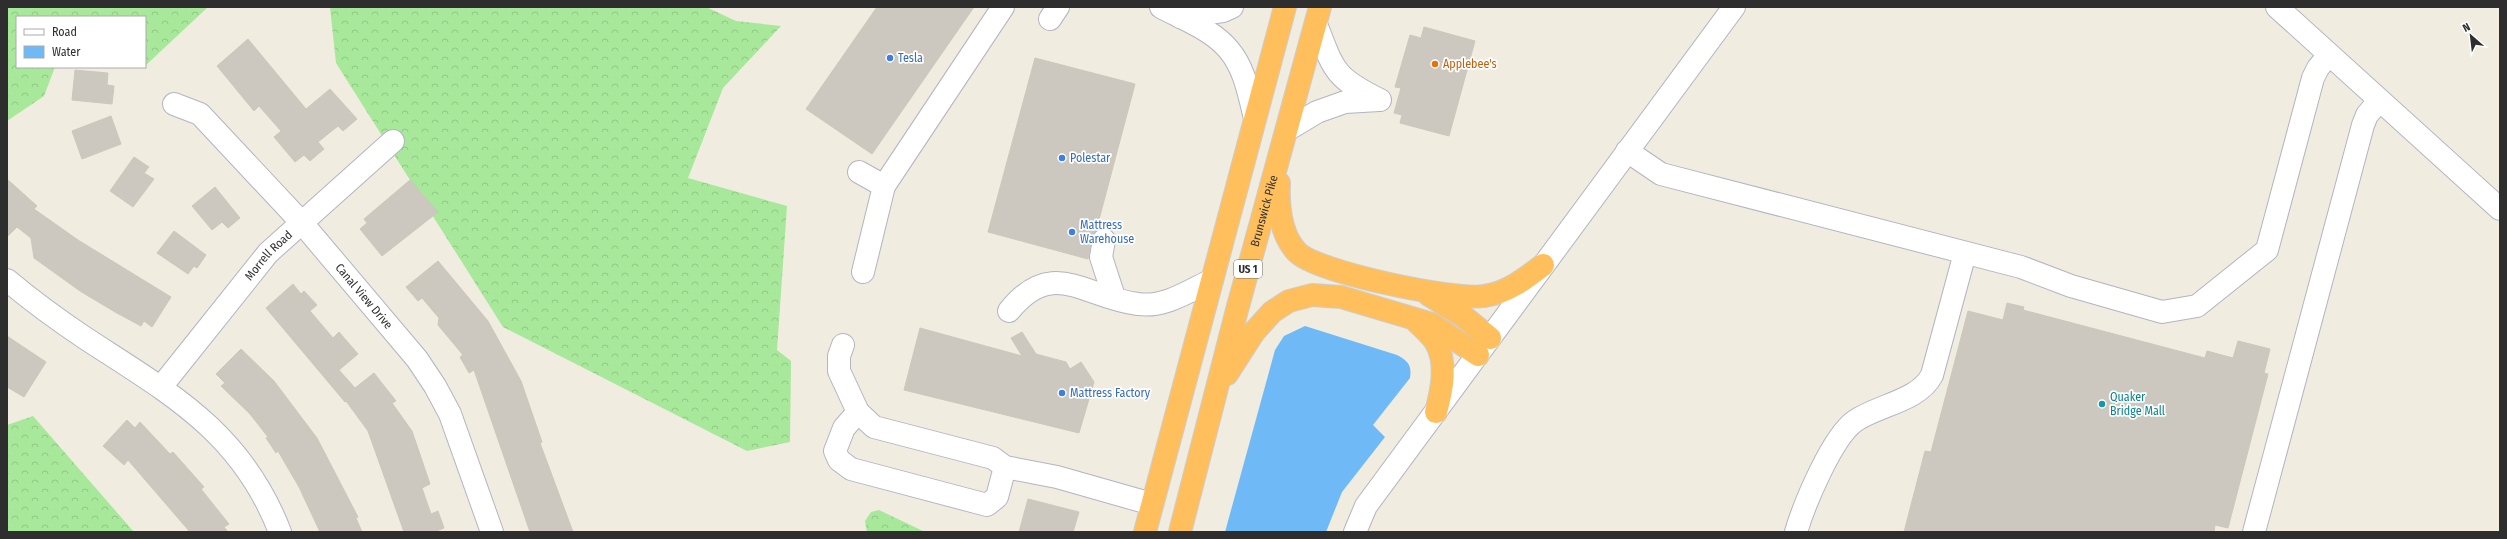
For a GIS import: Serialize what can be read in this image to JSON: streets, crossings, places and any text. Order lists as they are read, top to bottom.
{
  "streets": {
    "highway": ["Brunswick Pike", "US 1"],
    "street": ["Morrell Road", "Canal View Drive"]
  },
  "crossings": [
    ["Morrell Road", "Canal View Drive"]
  ],
  "places": [
    "Tesla",
    "Applebee's",
    "Polestar",
    "Mattress Warehouse",
    "Mattress Factory",
    "Quaker Bridge Mall"
  ],
  "legend": ["Road", "Water"],
  "north": "top left"
}
